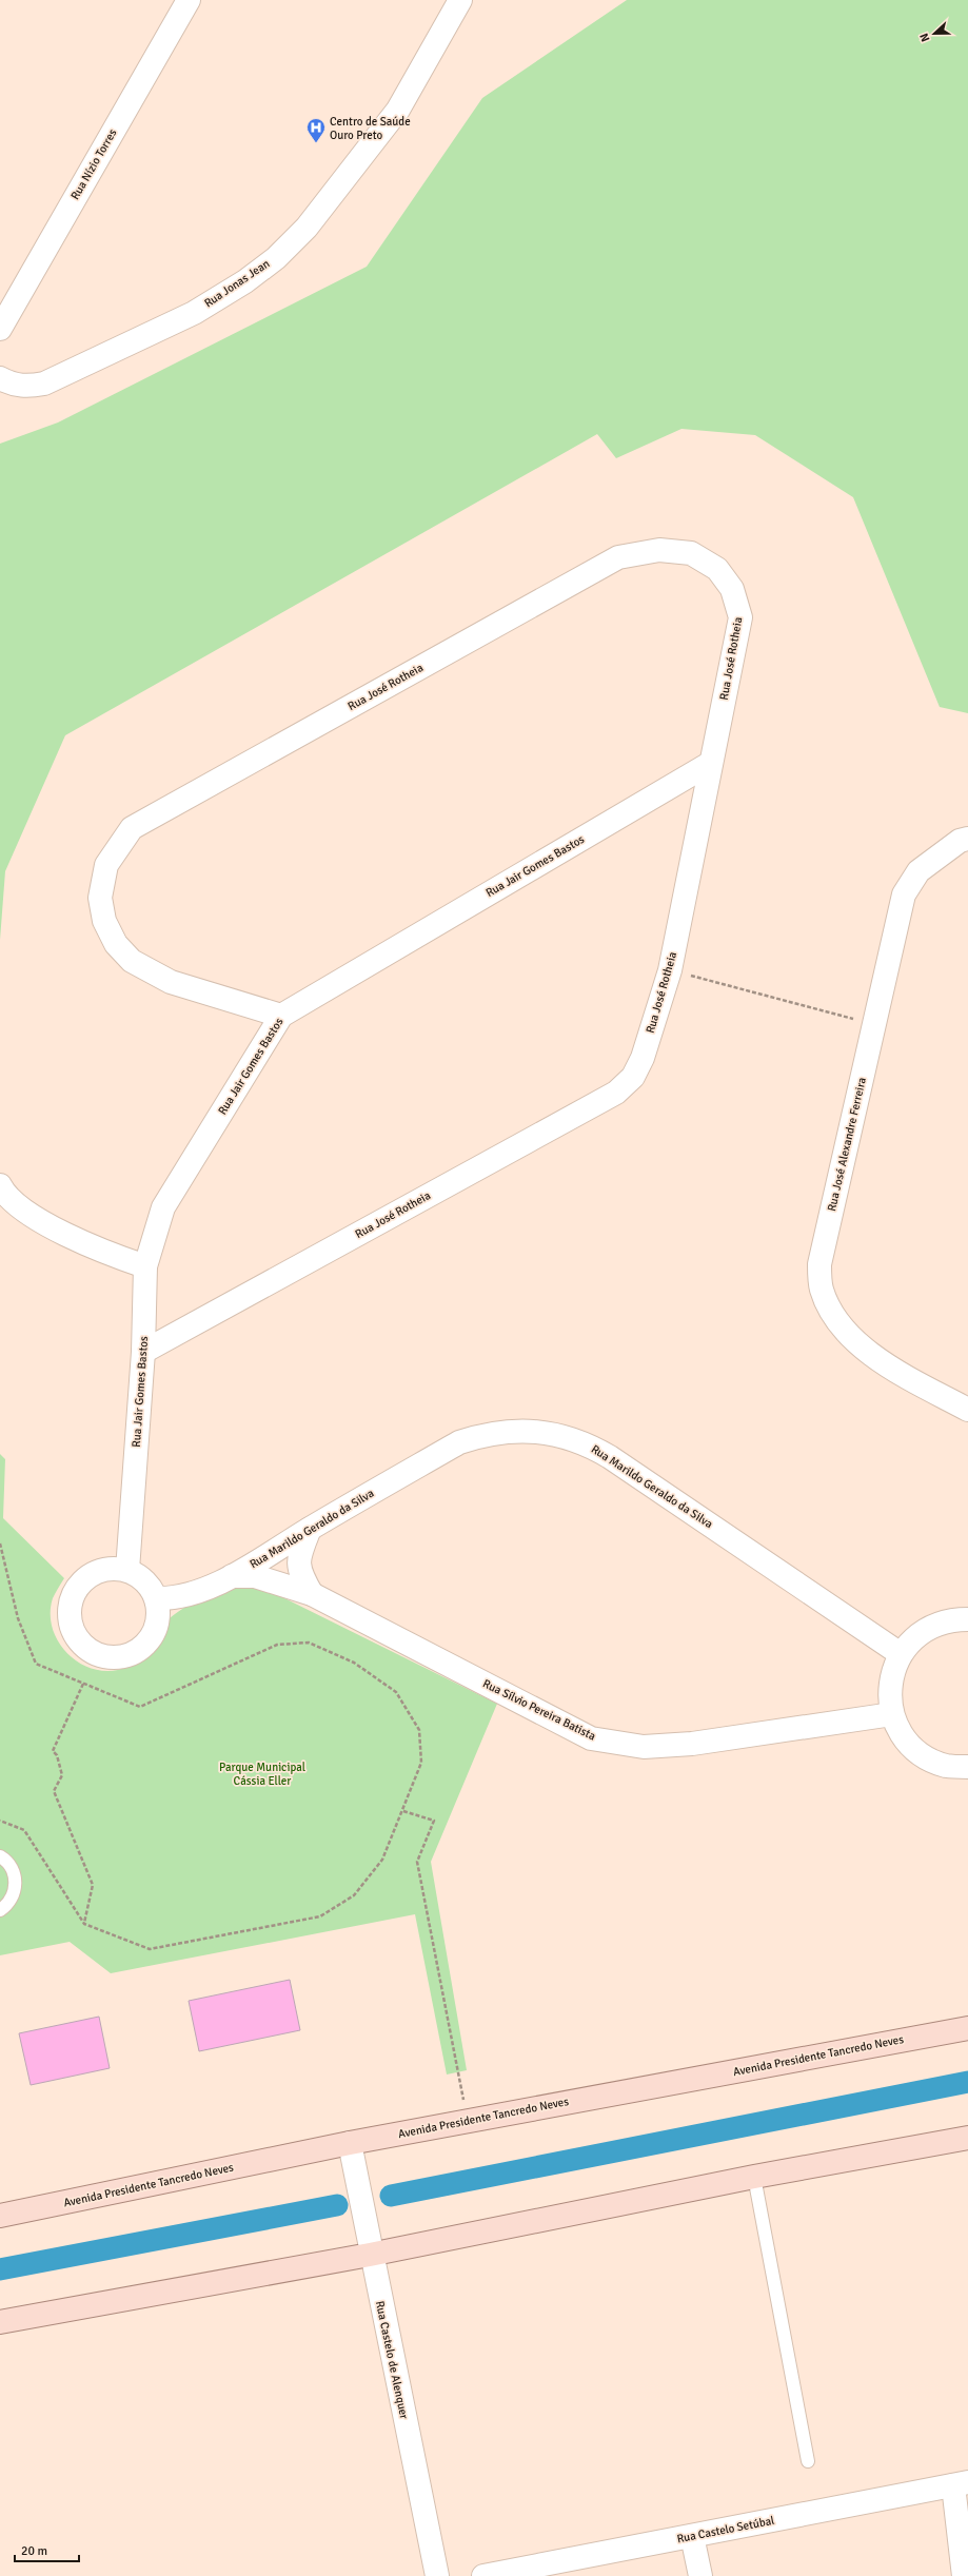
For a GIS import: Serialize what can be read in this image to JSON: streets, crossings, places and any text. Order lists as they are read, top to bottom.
{
  "streets": {
    "main road": ["Avenida Presidente Tancredo Neves"],
    "street": [
      "Rua Nízio Torres",
      "Rua Jonas Jean",
      "Rua José Rotheia",
      "Rua Jair Gomes Bastos",
      "Rua José Alexandre Ferreira",
      "Rua Marildo Geraldo da Silva",
      "Rua Sílvio Pereira Batista",
      "Rua Castelo de Alenquer",
      "Rua Castelo Setúbal"
    ]
  },
  "crossings": [
    ["Rua José Rotheia", "Rua Jair Gomes Bastos"],
    ["Rua Jair Gomes Bastos", "Rua Marildo Geraldo da Silva"],
    ["Rua Marildo Geraldo da Silva", "Rua Sílvio Pereira Batista"],
    ["Avenida Presidente Tancredo Neves", "Rua Castelo de Alenquer"]
  ],
  "parks": ["Parque Municipal Cássia Eller"],
  "places": {
    "hospital": ["Centro de Saúde Ouro Preto"]
  },
  "scale_bar": "20 m",
  "north": "left"
}
